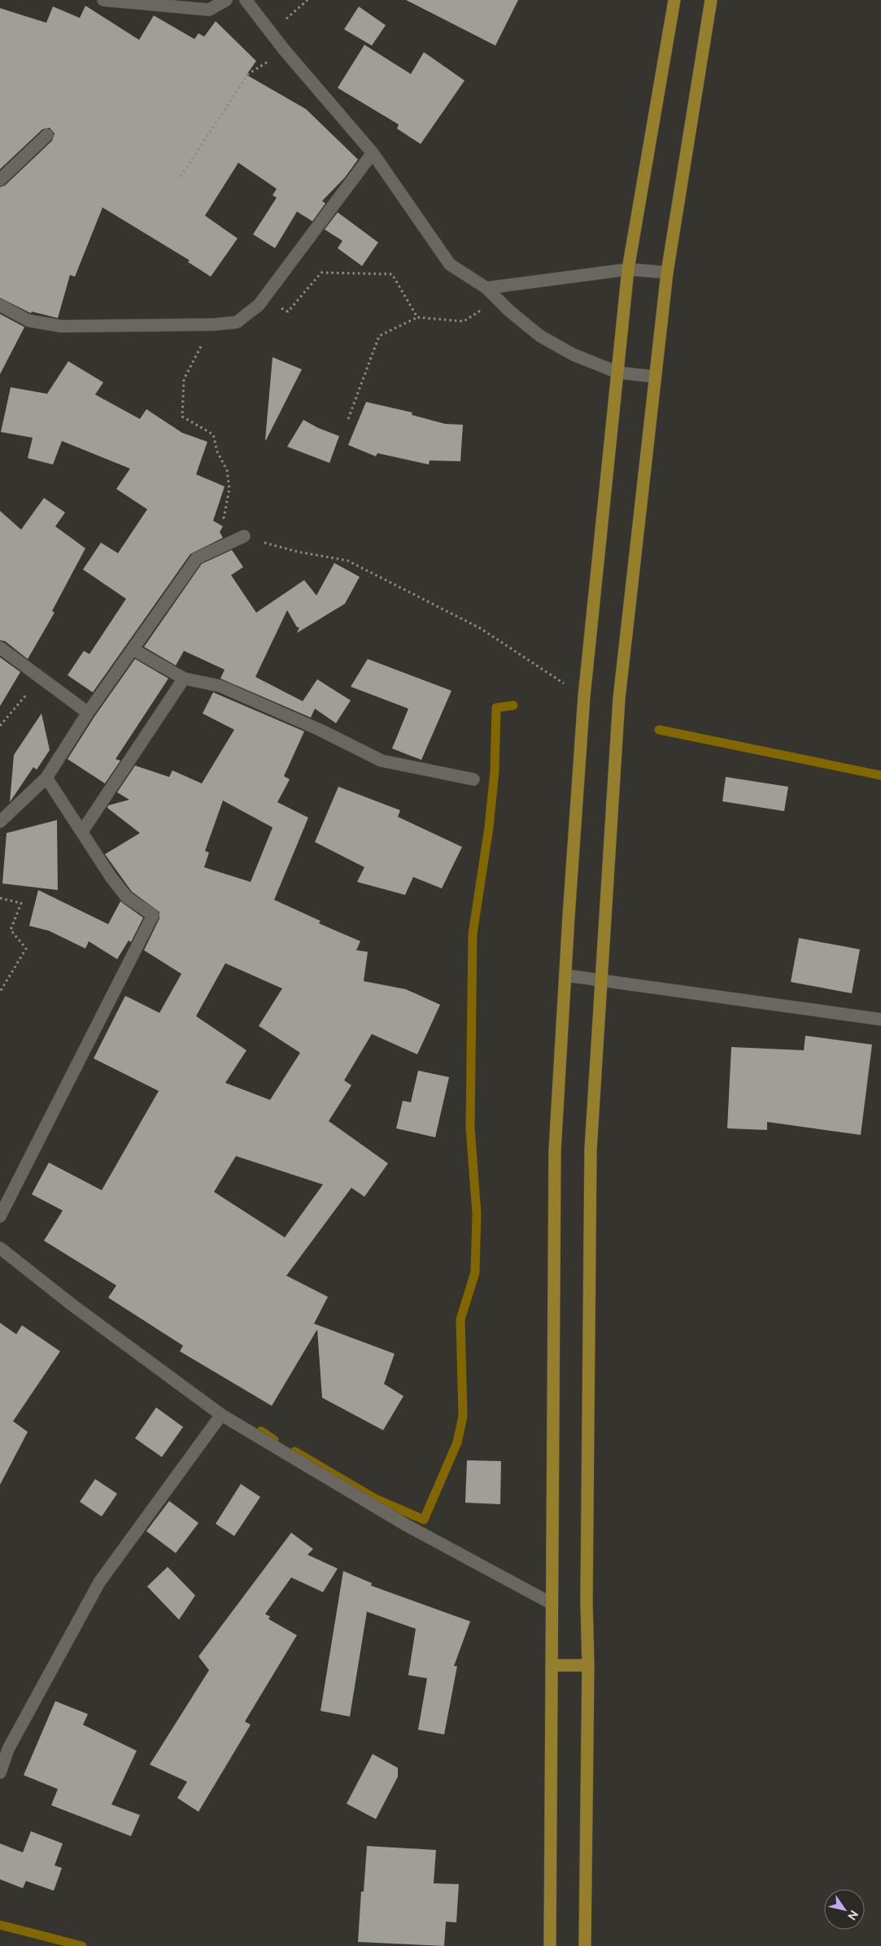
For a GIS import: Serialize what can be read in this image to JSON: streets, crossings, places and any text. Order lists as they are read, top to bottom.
{
  "north": "bottom right"
}
